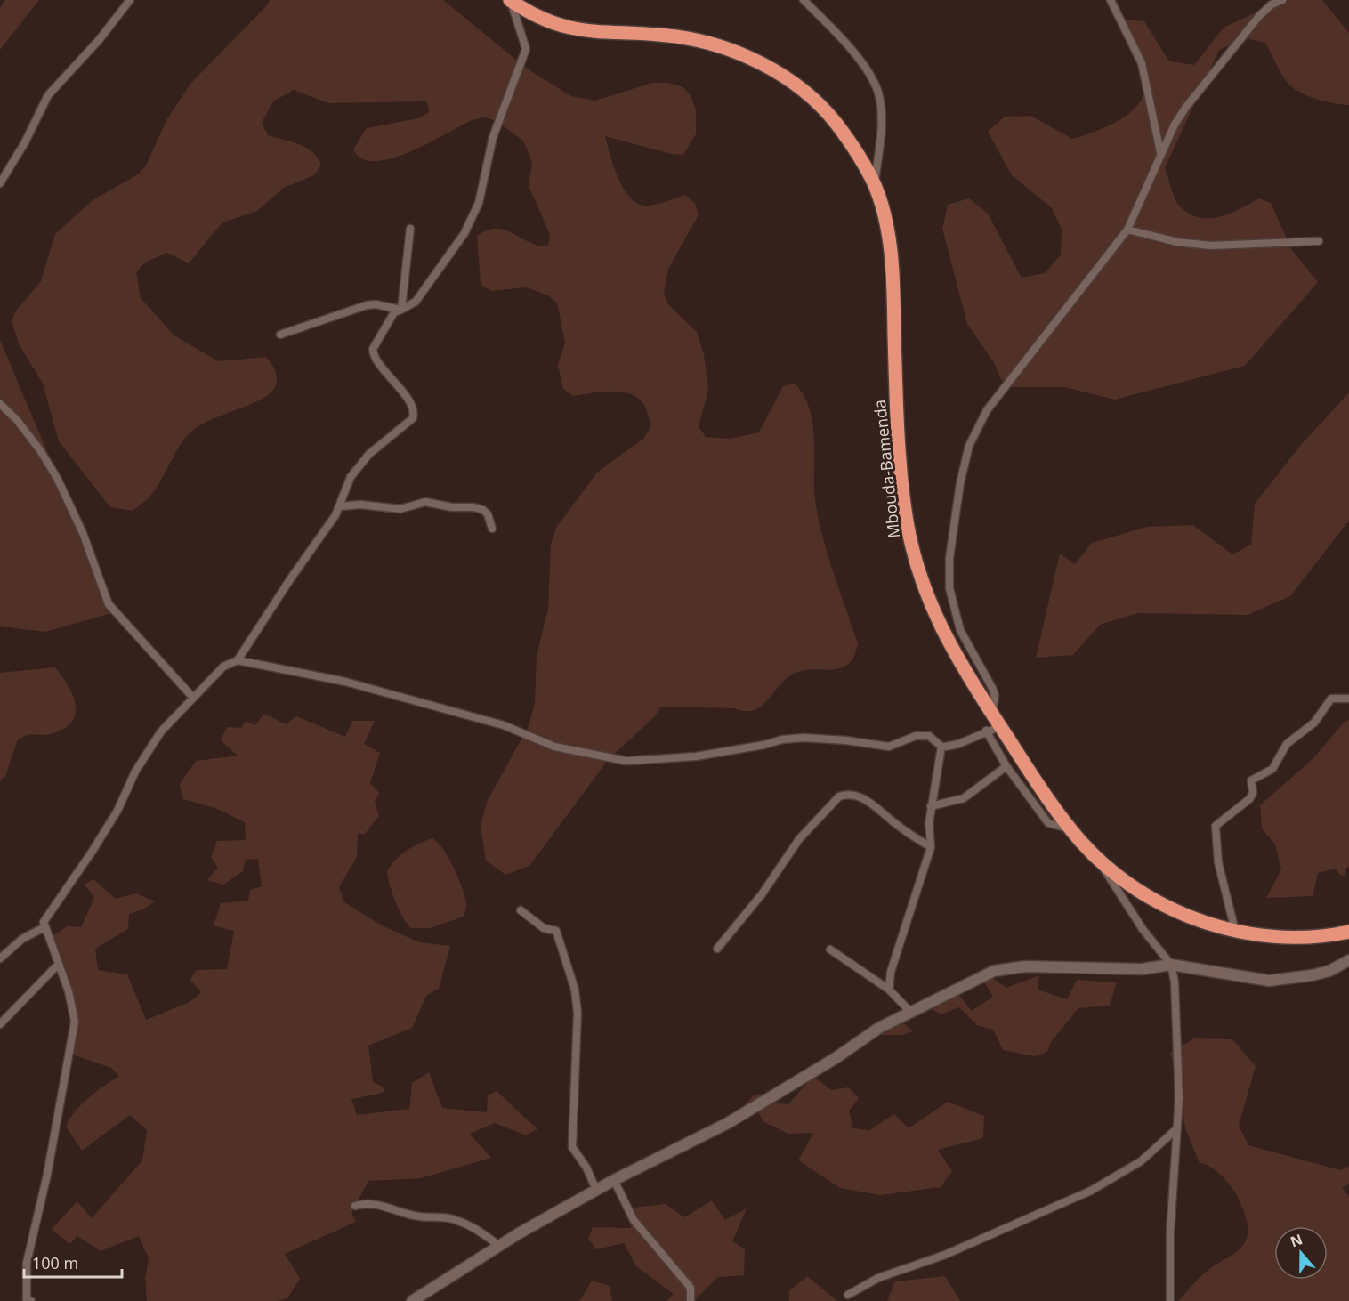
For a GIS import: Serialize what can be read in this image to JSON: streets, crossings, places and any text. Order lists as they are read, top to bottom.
{
  "streets": {
    "highway": ["Mbouda-Bamenda"]
  },
  "scale_bar": "100 m",
  "north": "top"
}
